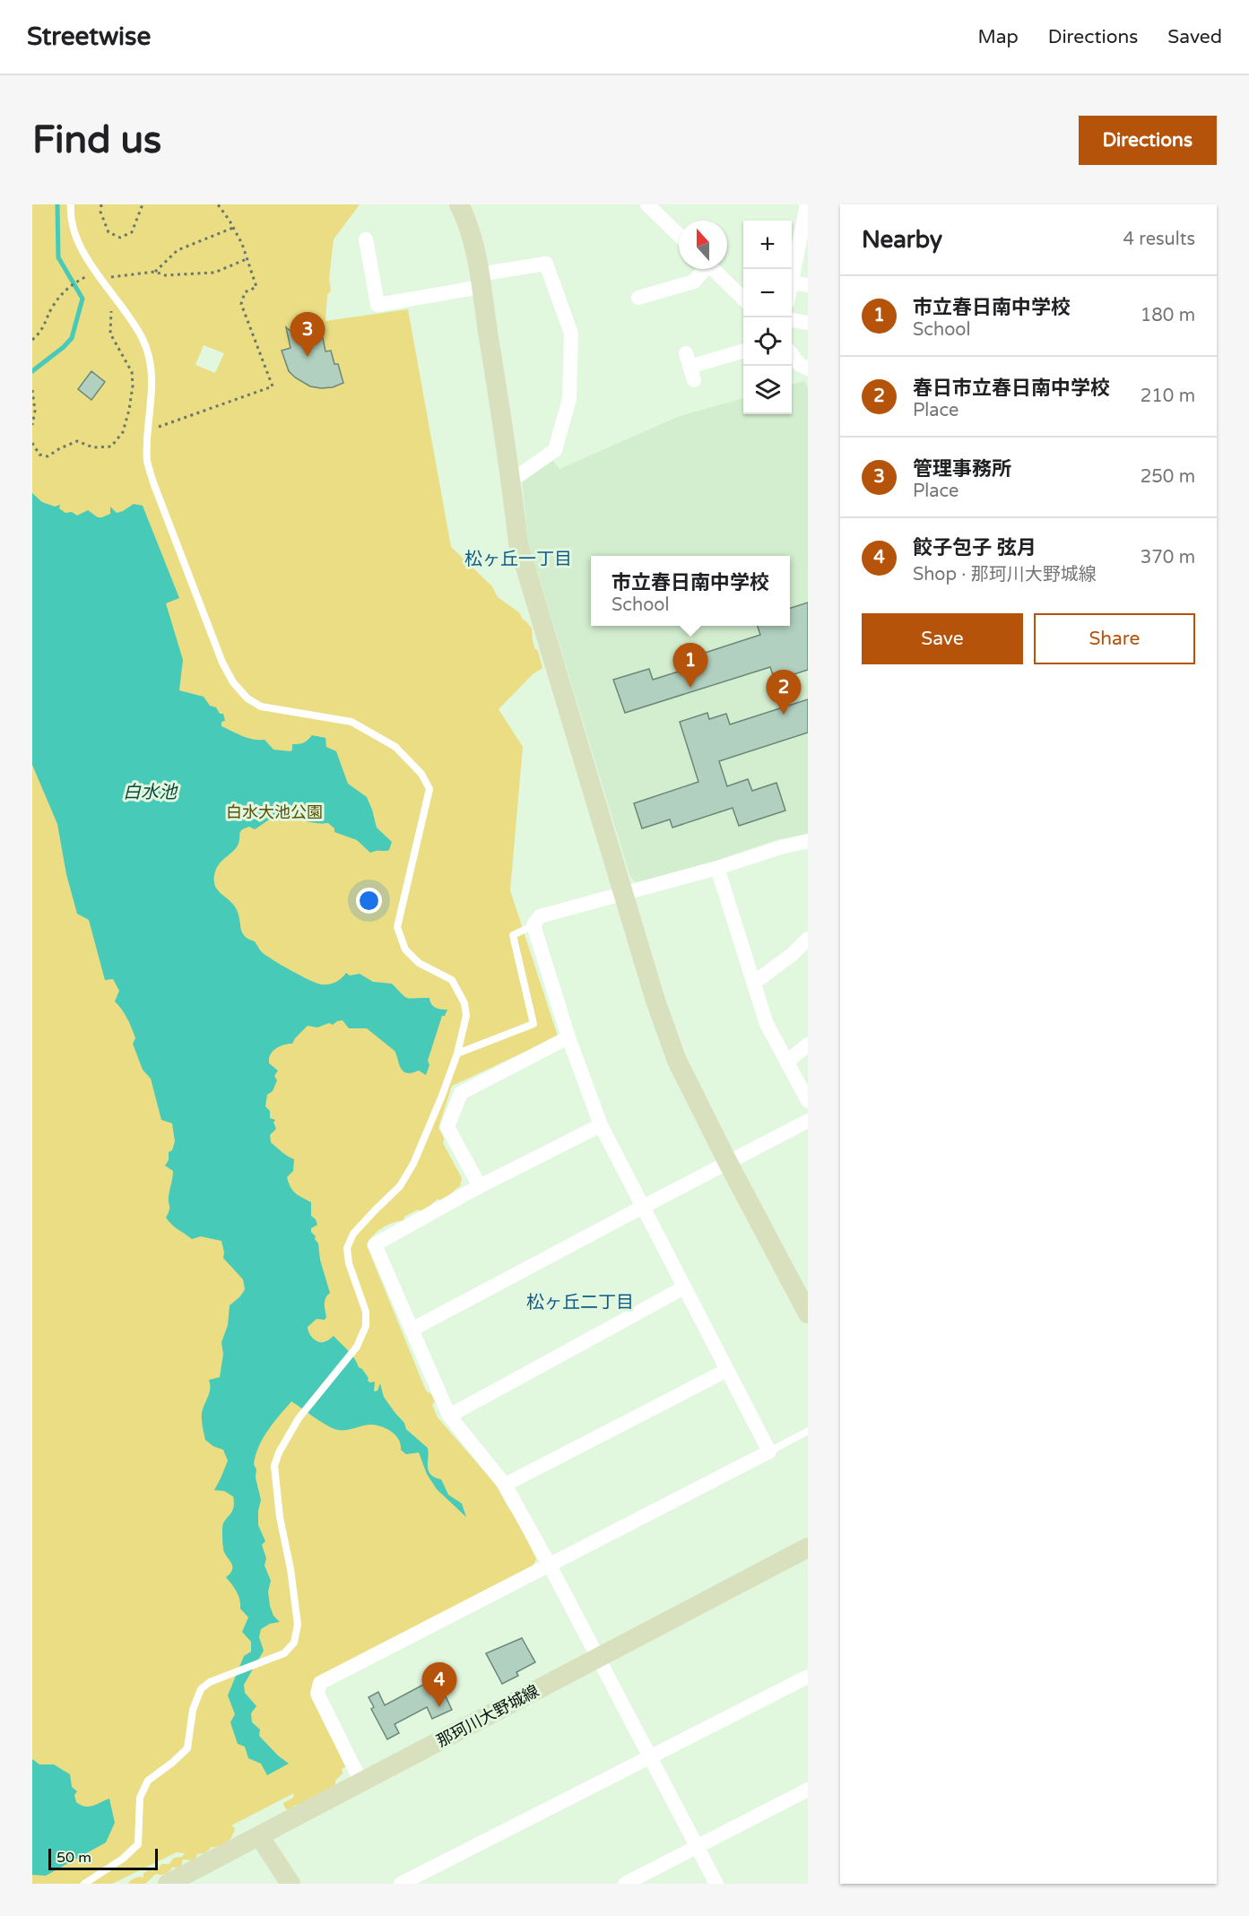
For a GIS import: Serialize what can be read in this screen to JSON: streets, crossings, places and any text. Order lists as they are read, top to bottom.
{
  "streets": {
    "street": ["那珂川大野城線"]
  },
  "districts": ["松ヶ丘一丁目", "松ヶ丘二丁目"],
  "water": ["白水池"],
  "parks": ["白水大池公園"],
  "scale_bar": "50 m",
  "north": "top",
  "page": {
    "header": "Streetwise",
    "nav": ["Map", "Directions", "Saved"],
    "buttons": [
      "Directions",
      ["Save", "Share"]
    ],
    "title": "Find us",
    "heading": ["Nearby", "4 results"],
    "map_buttons": ["+", "−"],
    "list": [
      {
        "mark": "1",
        "name": "市立春日南中学校",
        "note": "School",
        "value": "180 m"
      },
      {
        "mark": "2",
        "name": "春日市立春日南中学校",
        "note": "Place",
        "value": "210 m"
      },
      {
        "mark": "3",
        "name": "管理事務所",
        "note": "Place",
        "value": "250 m"
      },
      {
        "mark": "4",
        "name": "餃子包子 弦月",
        "note": "Shop · 那珂川大野城線",
        "value": "370 m"
      }
    ],
    "pins": [
      "3",
      "1",
      "2",
      "4"
    ],
    "popup": ["市立春日南中学校", "School"],
    "scale": "50 m"
  }
}
